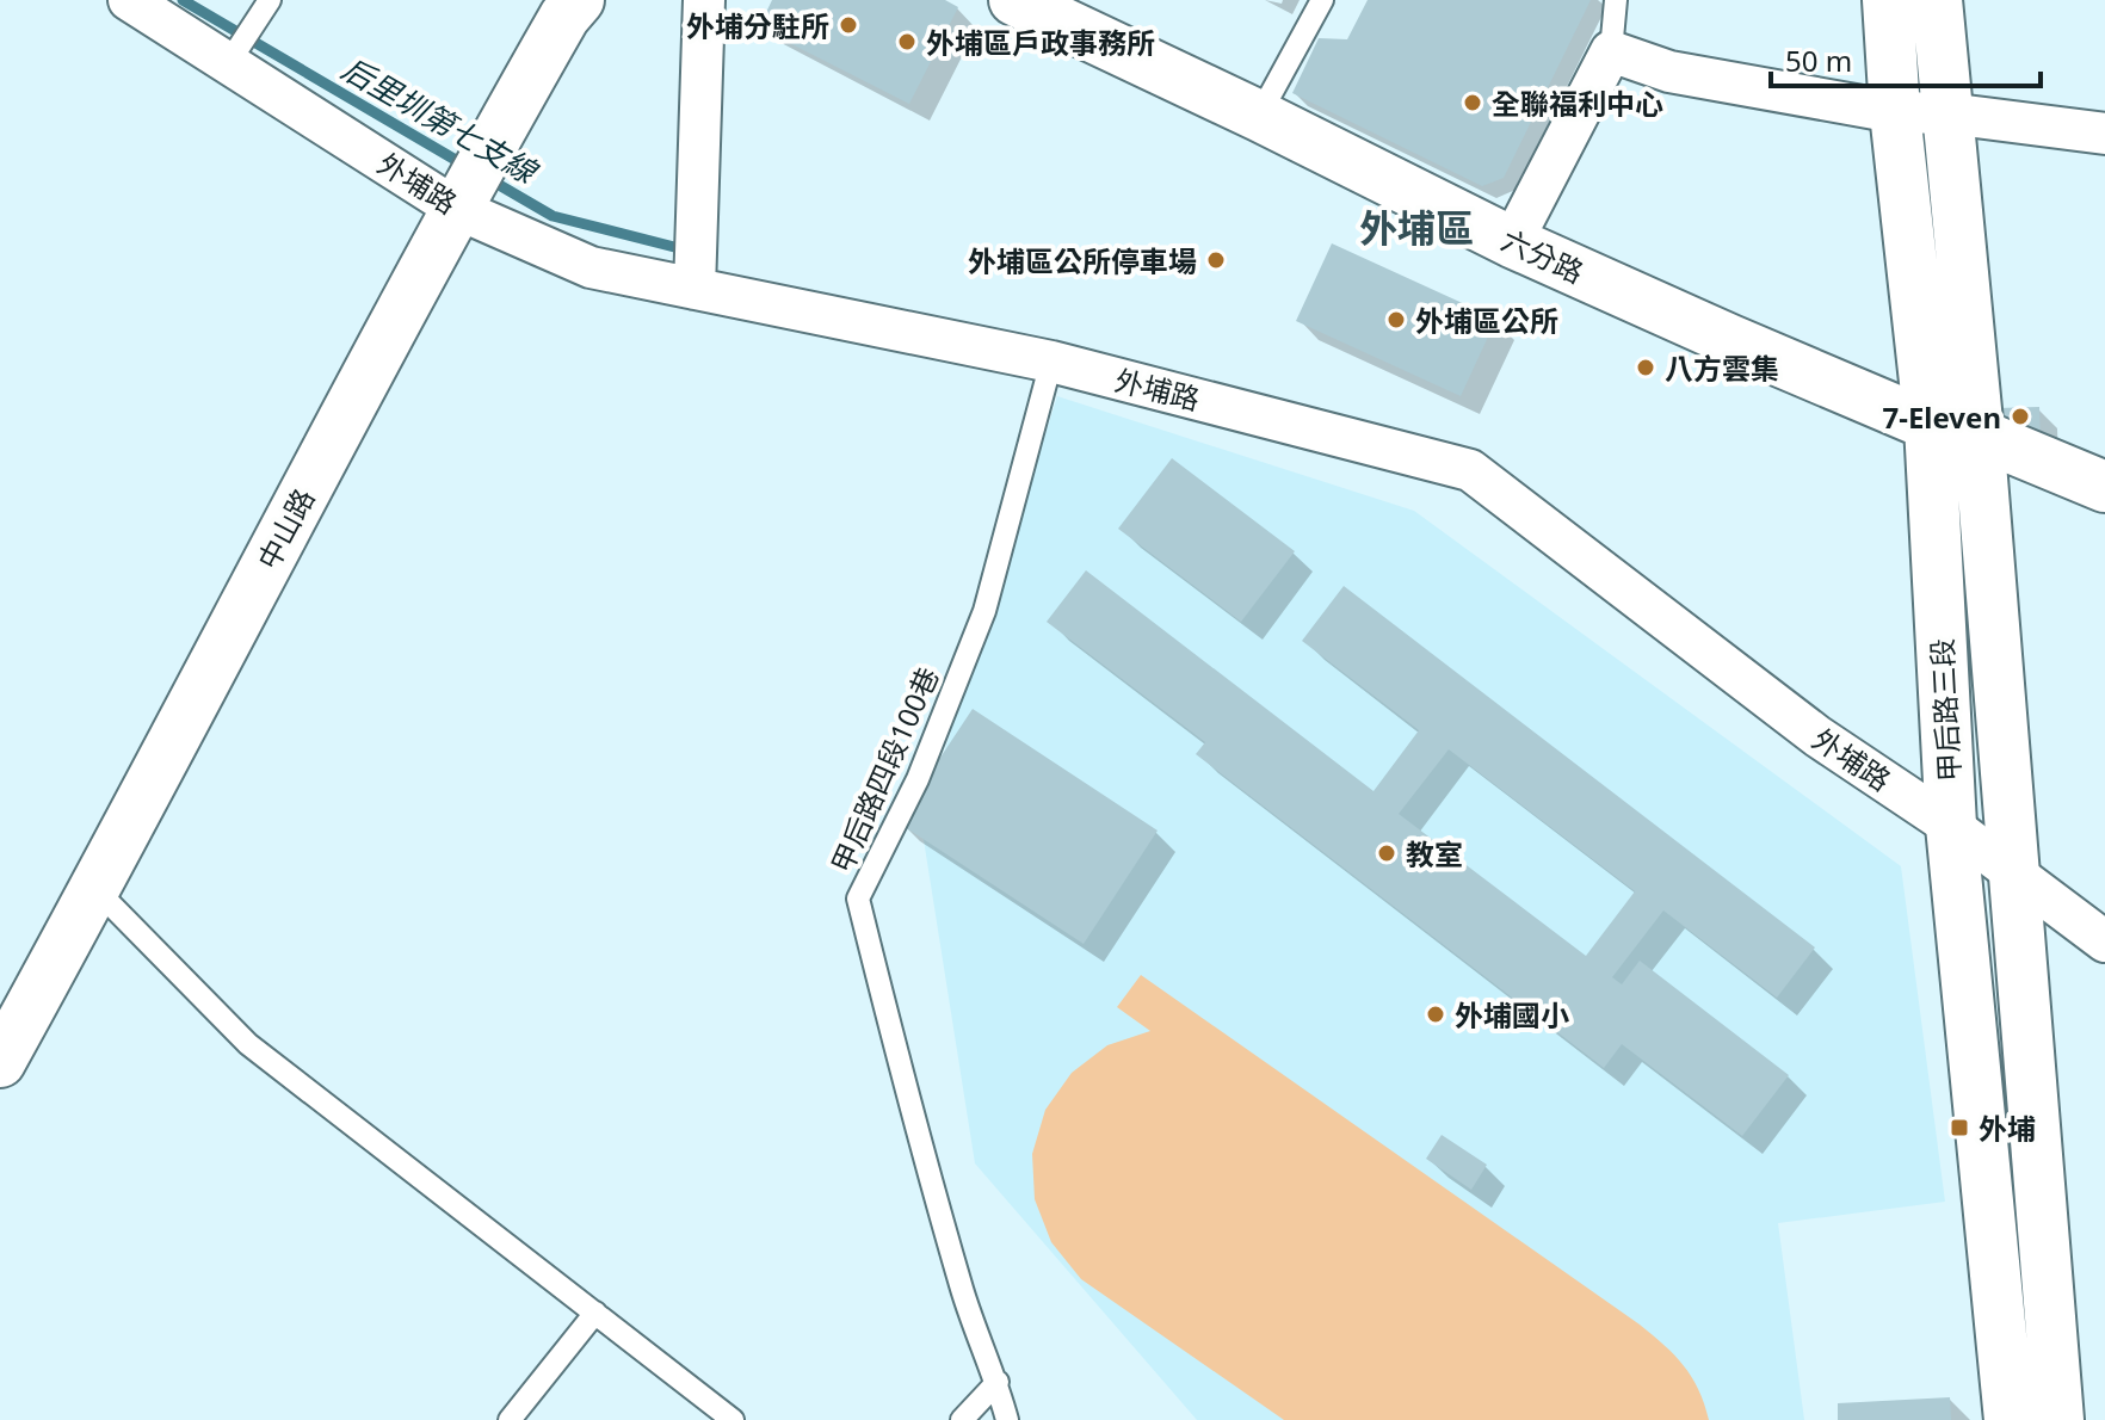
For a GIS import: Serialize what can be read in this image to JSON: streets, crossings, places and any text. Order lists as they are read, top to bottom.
{
  "streets": {
    "street": [
      "外埔路",
      "六分路",
      "中山路",
      "甲后路三段"
    ],
    "lane": ["甲后路四段100巷"]
  },
  "crossings": [
    ["外埔路", "中山路"],
    ["外埔路", "甲后路三段"],
    ["外埔路", "甲后路四段100巷"],
    ["六分路", "甲后路三段"]
  ],
  "districts": ["外埔區"],
  "water": ["后里圳第七支線"],
  "places": {
    "other": [
      "外埔分駐所",
      "外埔區戶政事務所",
      "全聯福利中心",
      "外埔區公所停車場",
      "外埔區公所",
      "八方雲集",
      "7-Eleven",
      "教室",
      "外埔國小"
    ],
    "transit": ["外埔"]
  },
  "scale_bar": "50 m"
}
